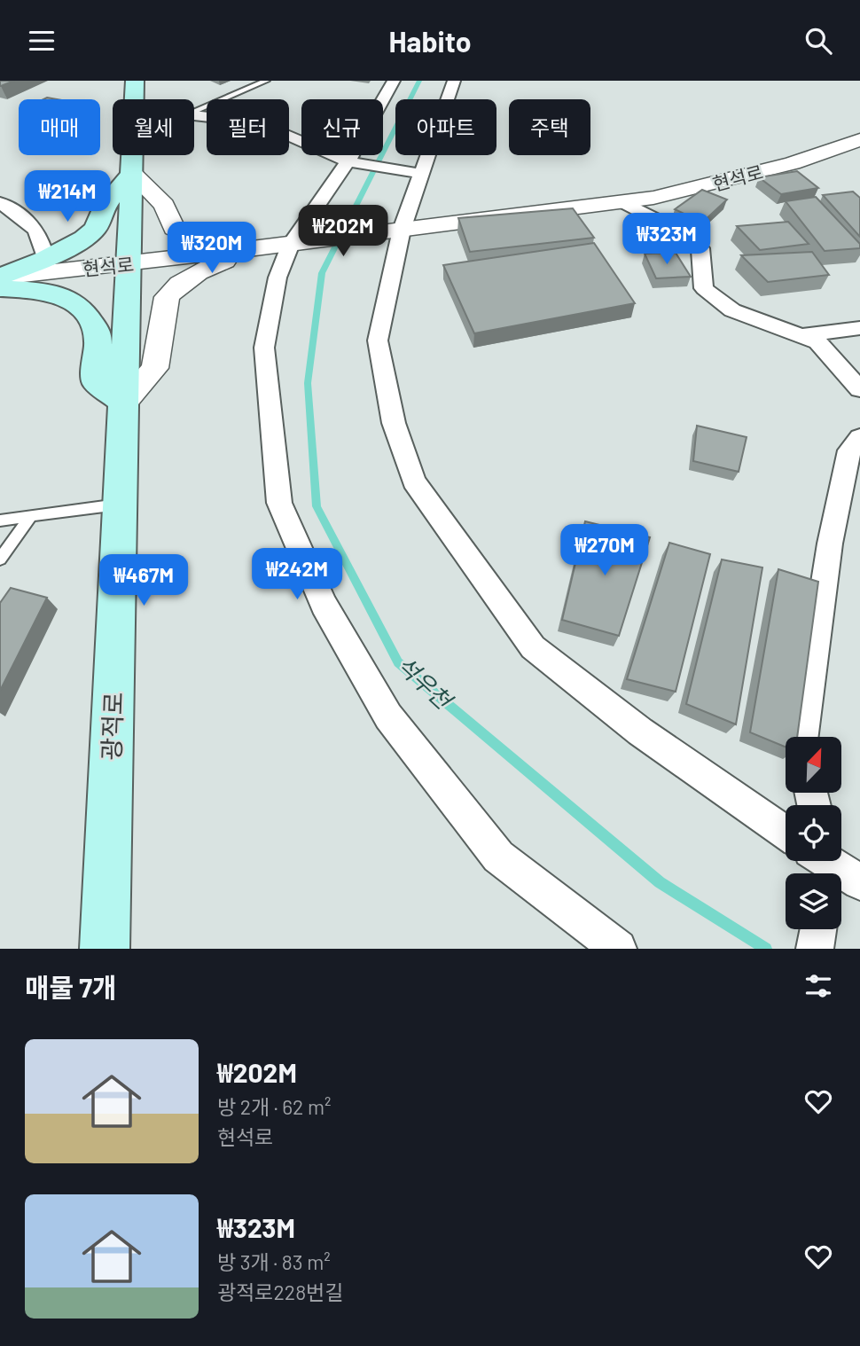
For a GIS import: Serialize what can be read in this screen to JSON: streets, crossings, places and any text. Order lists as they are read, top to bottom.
{
  "streets": {
    "main road": ["광적로"],
    "street": ["현석로"]
  },
  "crossings": [
    ["현석로", "광적로"]
  ],
  "water": ["석우천"],
  "north": "top right",
  "page": {
    "header": "Habito",
    "chip": [
      "매매",
      "월세",
      "필터",
      "신규",
      "아파트",
      "주택"
    ],
    "price": [
      "₩214M",
      "₩202M",
      "₩323M",
      "₩320M",
      "₩270M",
      "₩242M",
      "₩467M"
    ],
    "heading": "매물 7개",
    "list": [
      {
        "name": "₩202M",
        "note": "방 2개 · 62 m² · 현석로"
      },
      {
        "name": "₩323M",
        "note": "방 3개 · 83 m² · 광적로228번길"
      }
    ]
  }
}
